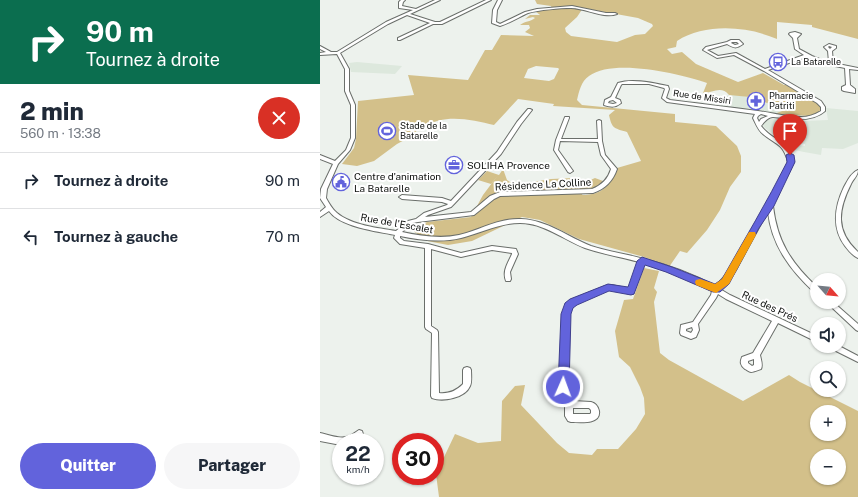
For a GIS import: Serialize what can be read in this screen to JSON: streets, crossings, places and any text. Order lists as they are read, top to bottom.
{
  "streets": {
    "street": [
      "Rue de Missiri",
      "Résidence La Colline",
      "Rue de l'Escalet",
      "Rue des Prés"
    ]
  },
  "crossings": [
    ["Rue de l'Escalet", "Rue des Prés"]
  ],
  "places": {
    "bus stop": ["La Batarelle"],
    "pharmacy": ["Pharmacie Patriti"],
    "sports": ["Stade de la Batarelle"],
    "office": ["SOLIHA Provence"],
    "public building": ["Centre d'animation La Batarelle"]
  },
  "north": "bottom right",
  "page": {
    "turn": ["90 m", "Tournez à droite"],
    "heading": ["2 min", "560 m · 13:38"],
    "list": [
      {
        "name": "Tournez à droite",
        "value": "90 m"
      },
      {
        "name": "Tournez à gauche",
        "value": "70 m"
      }
    ],
    "map_buttons": ["+", "−"],
    "speed": "22 km/h",
    "limit": "30",
    "buttons": ["Quitter", "Partager"]
  }
}
